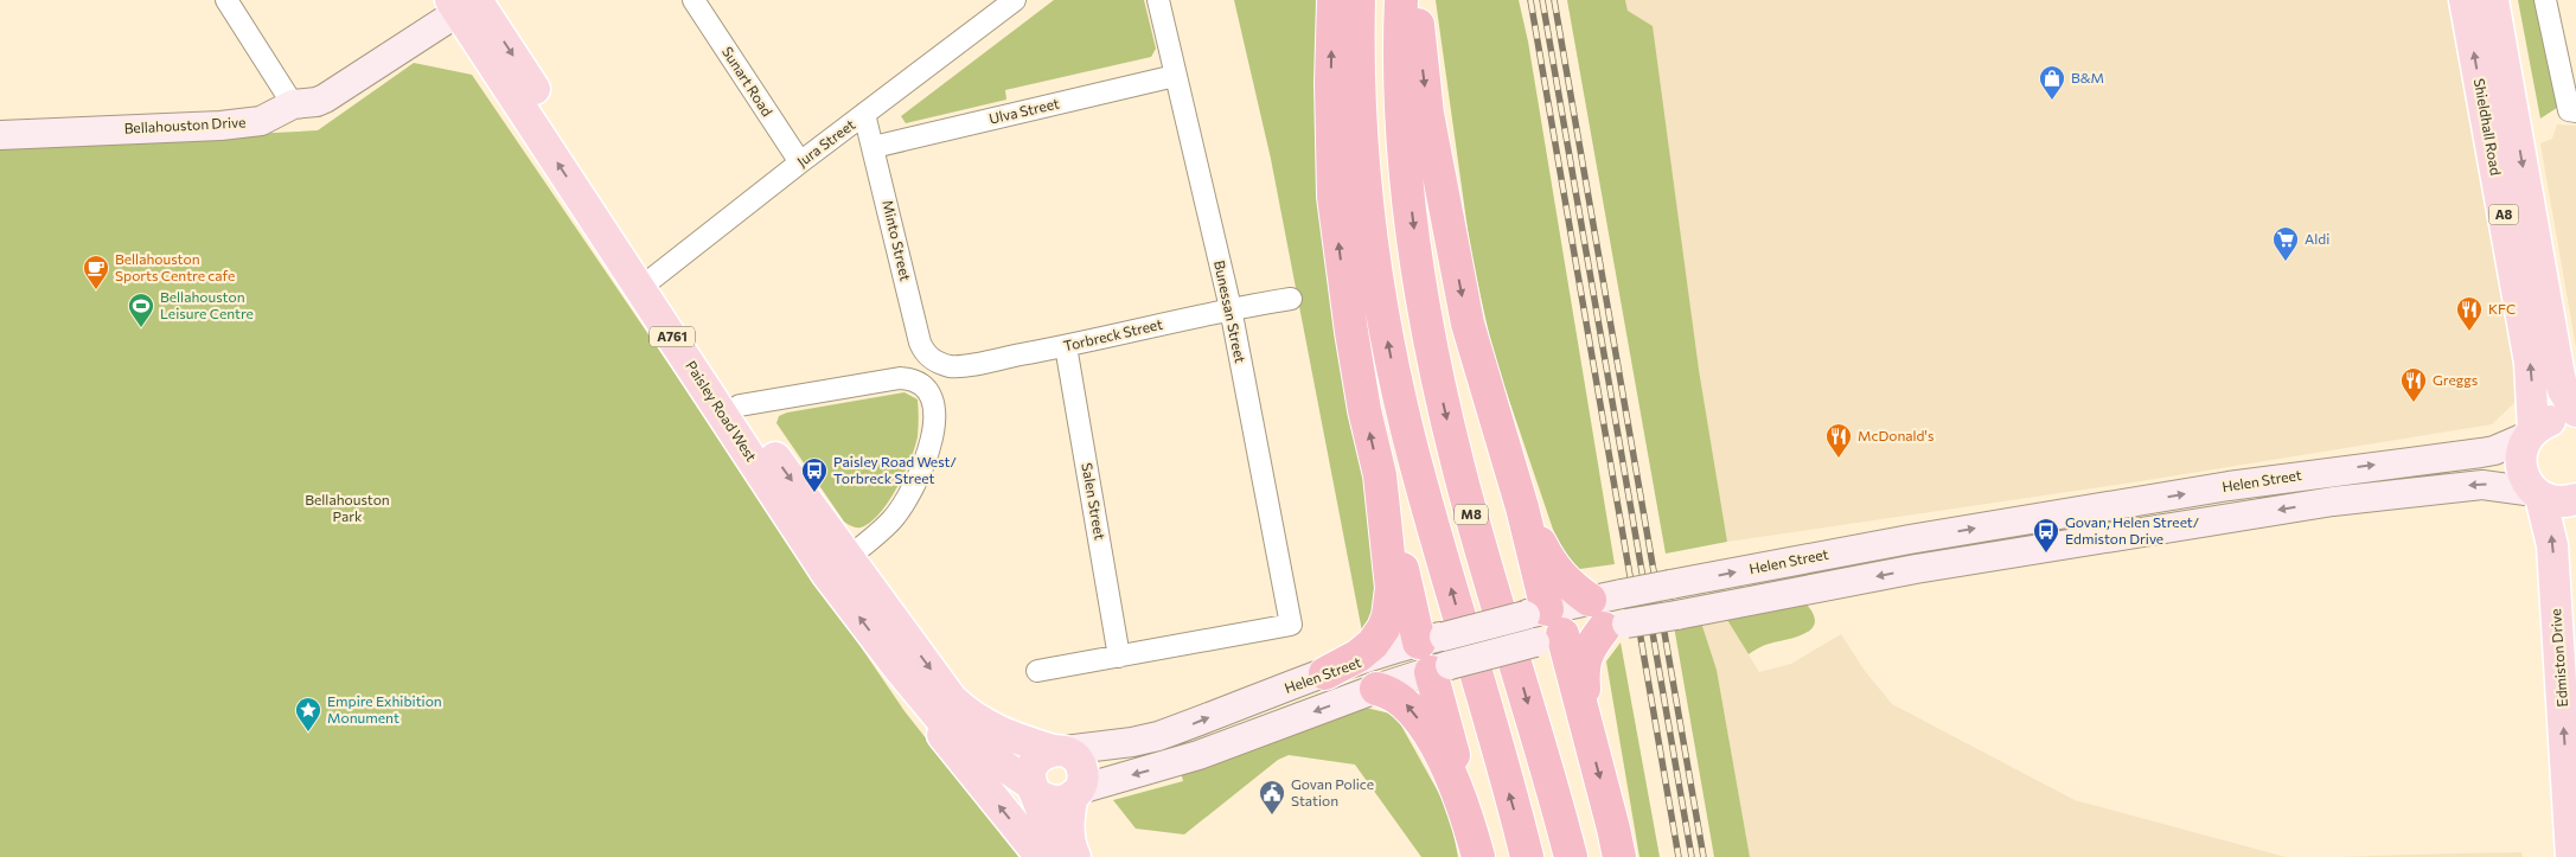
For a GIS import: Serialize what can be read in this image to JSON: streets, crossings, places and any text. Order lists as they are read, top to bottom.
{
  "streets": {
    "highway": ["M8"],
    "main road": [
      "Shieldhall Road",
      "A8",
      "A761",
      "Paisley Road West",
      "Edmiston Drive"
    ],
    "street": [
      "Sunart Road",
      "Ulva Street",
      "Bellahouston Drive",
      "Jura Street",
      "Minto Street",
      "Bunessan Street",
      "Torbreck Street",
      "Helen Street",
      "Salen Street"
    ]
  },
  "crossings": [
    ["Sunart Road", "Jura Street"],
    ["Ulva Street", "Minto Street"],
    ["Ulva Street", "Bunessan Street"],
    ["Bellahouston Drive", "Paisley Road West"],
    ["Shieldhall Road", "Helen Street"],
    ["Shieldhall Road", "Edmiston Drive"],
    ["Jura Street", "Minto Street"],
    ["Jura Street", "Paisley Road West"],
    ["Minto Street", "Torbreck Street"],
    ["Bunessan Street", "Torbreck Street"],
    ["Bunessan Street", "Salen Street"],
    ["Torbreck Street", "Salen Street"],
    ["Paisley Road West", "Helen Street"],
    ["Helen Street", "Edmiston Drive"]
  ],
  "one_way": ["Edmiston Drive"],
  "parks": ["Bellahouston Park"],
  "places": {
    "shop": ["B&M"],
    "supermarket": ["Aldi"],
    "cafe": ["Bellahouston Sports Centre cafe"],
    "sports": ["Bellahouston Leisure Centre"],
    "restaurant": ["KFC", "Greggs", "McDonald's"],
    "bus stop": ["Paisley Road West/ Torbreck Street", "Govan, Helen Street/ Edmiston Drive"],
    "place": ["Empire Exhibition Monument"],
    "public building": ["Govan Police Station"]
  }
}
